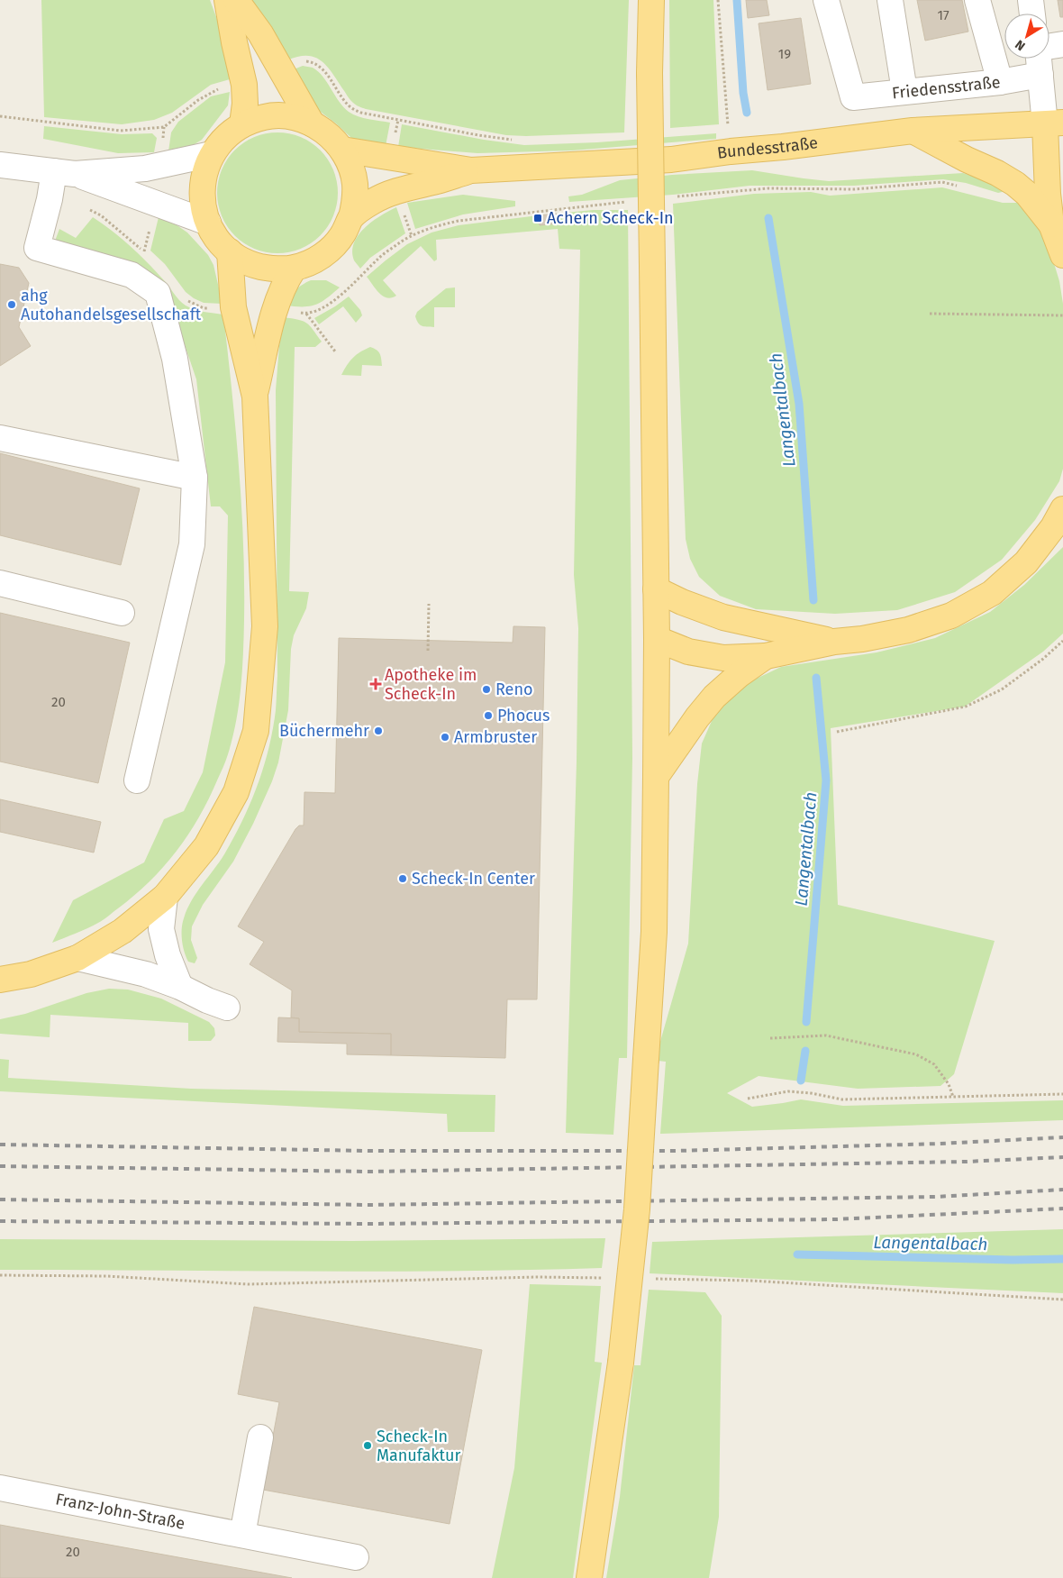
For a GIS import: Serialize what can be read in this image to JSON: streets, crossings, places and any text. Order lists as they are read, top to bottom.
{
  "streets": {
    "main road": ["Bundesstraße"],
    "street": ["Friedensstraße", "Franz-John-Straße"]
  },
  "water": ["Langentalbach"],
  "places": {
    "transit": ["Achern Scheck-In"],
    "other": [
      "ahg Autohandelsgesellschaft",
      "Reno",
      "Phocus",
      "Büchermehr",
      "Armbruster",
      "Scheck-In Center",
      "Scheck-In Manufaktur"
    ],
    "health": ["Apotheke im Scheck-In"]
  },
  "house_numbers": [
    "17",
    "19",
    "20",
    "20"
  ],
  "north": "bottom left"
}
